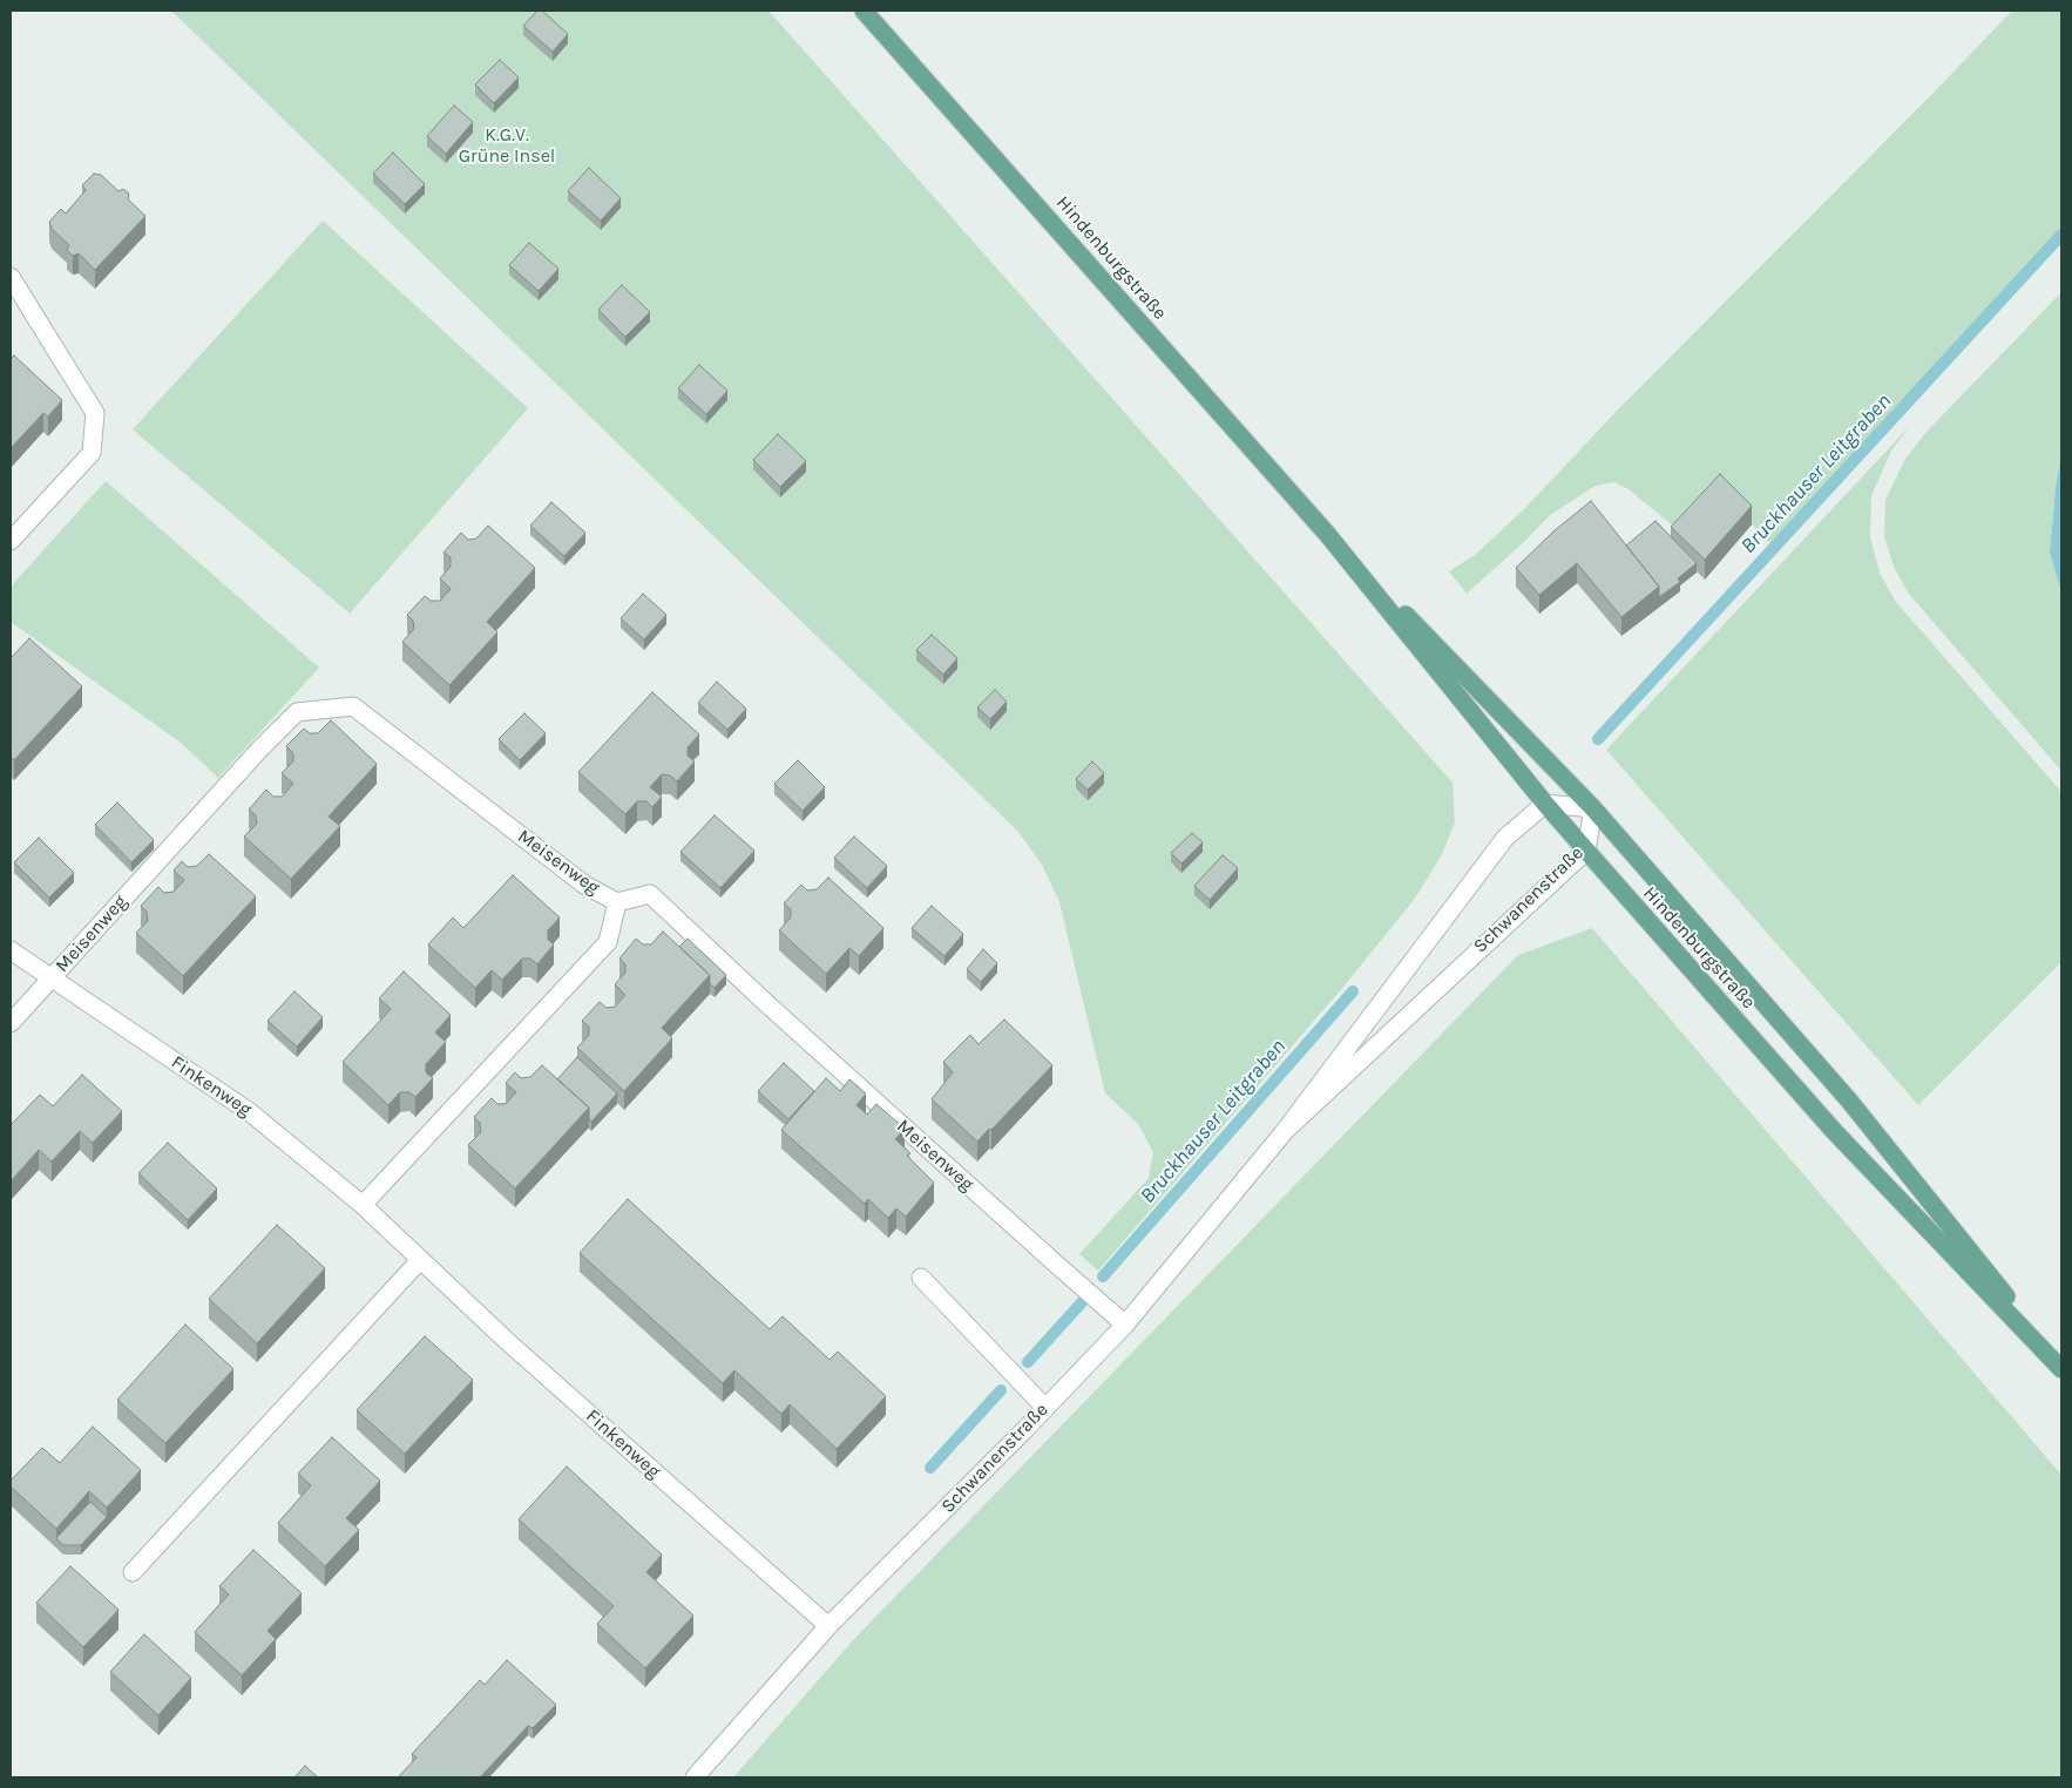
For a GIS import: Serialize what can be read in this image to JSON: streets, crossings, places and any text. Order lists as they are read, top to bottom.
{
  "streets": {
    "main road": ["Hindenburgstraße"],
    "street": ["Meisenweg", "Schwanenstraße", "Finkenweg"]
  },
  "crossings": [
    ["Hindenburgstraße", "Schwanenstraße"],
    ["Meisenweg", "Schwanenstraße"],
    ["Meisenweg", "Finkenweg"],
    ["Schwanenstraße", "Finkenweg"]
  ],
  "water": ["Bruckhauser Leitgraben"],
  "parks": ["K.G.V. Grüne Insel"]
}
